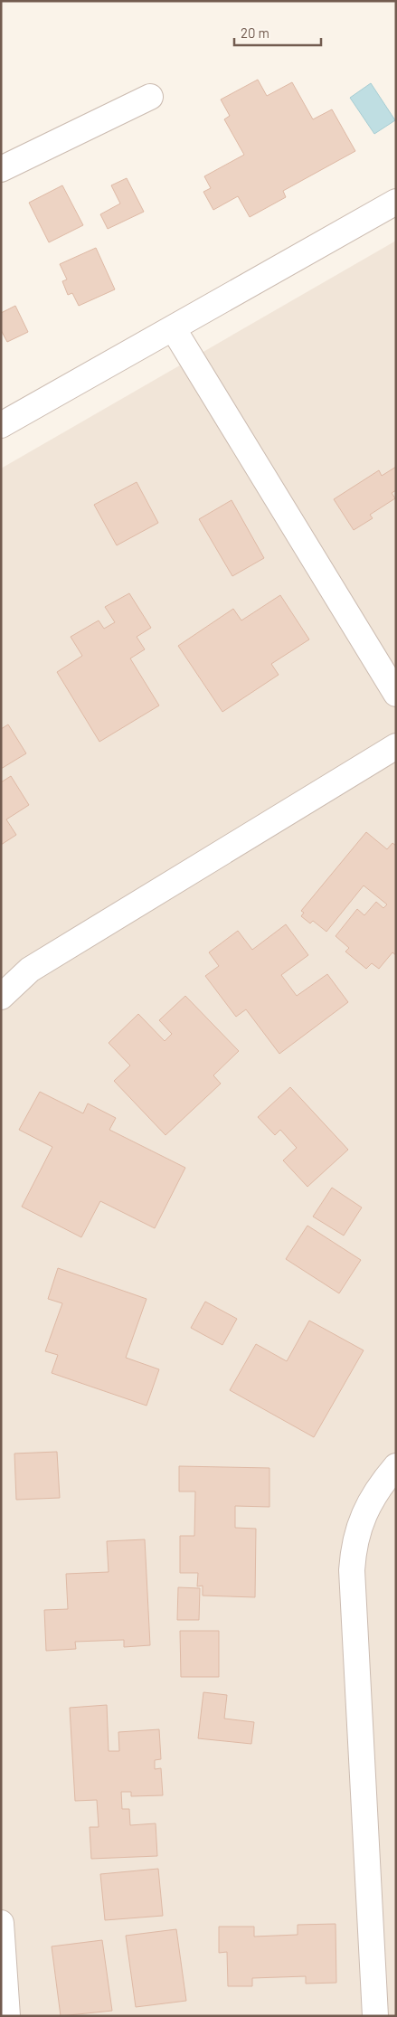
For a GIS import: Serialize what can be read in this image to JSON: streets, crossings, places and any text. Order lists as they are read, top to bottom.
{
  "scale_bar": "20 m"
}
